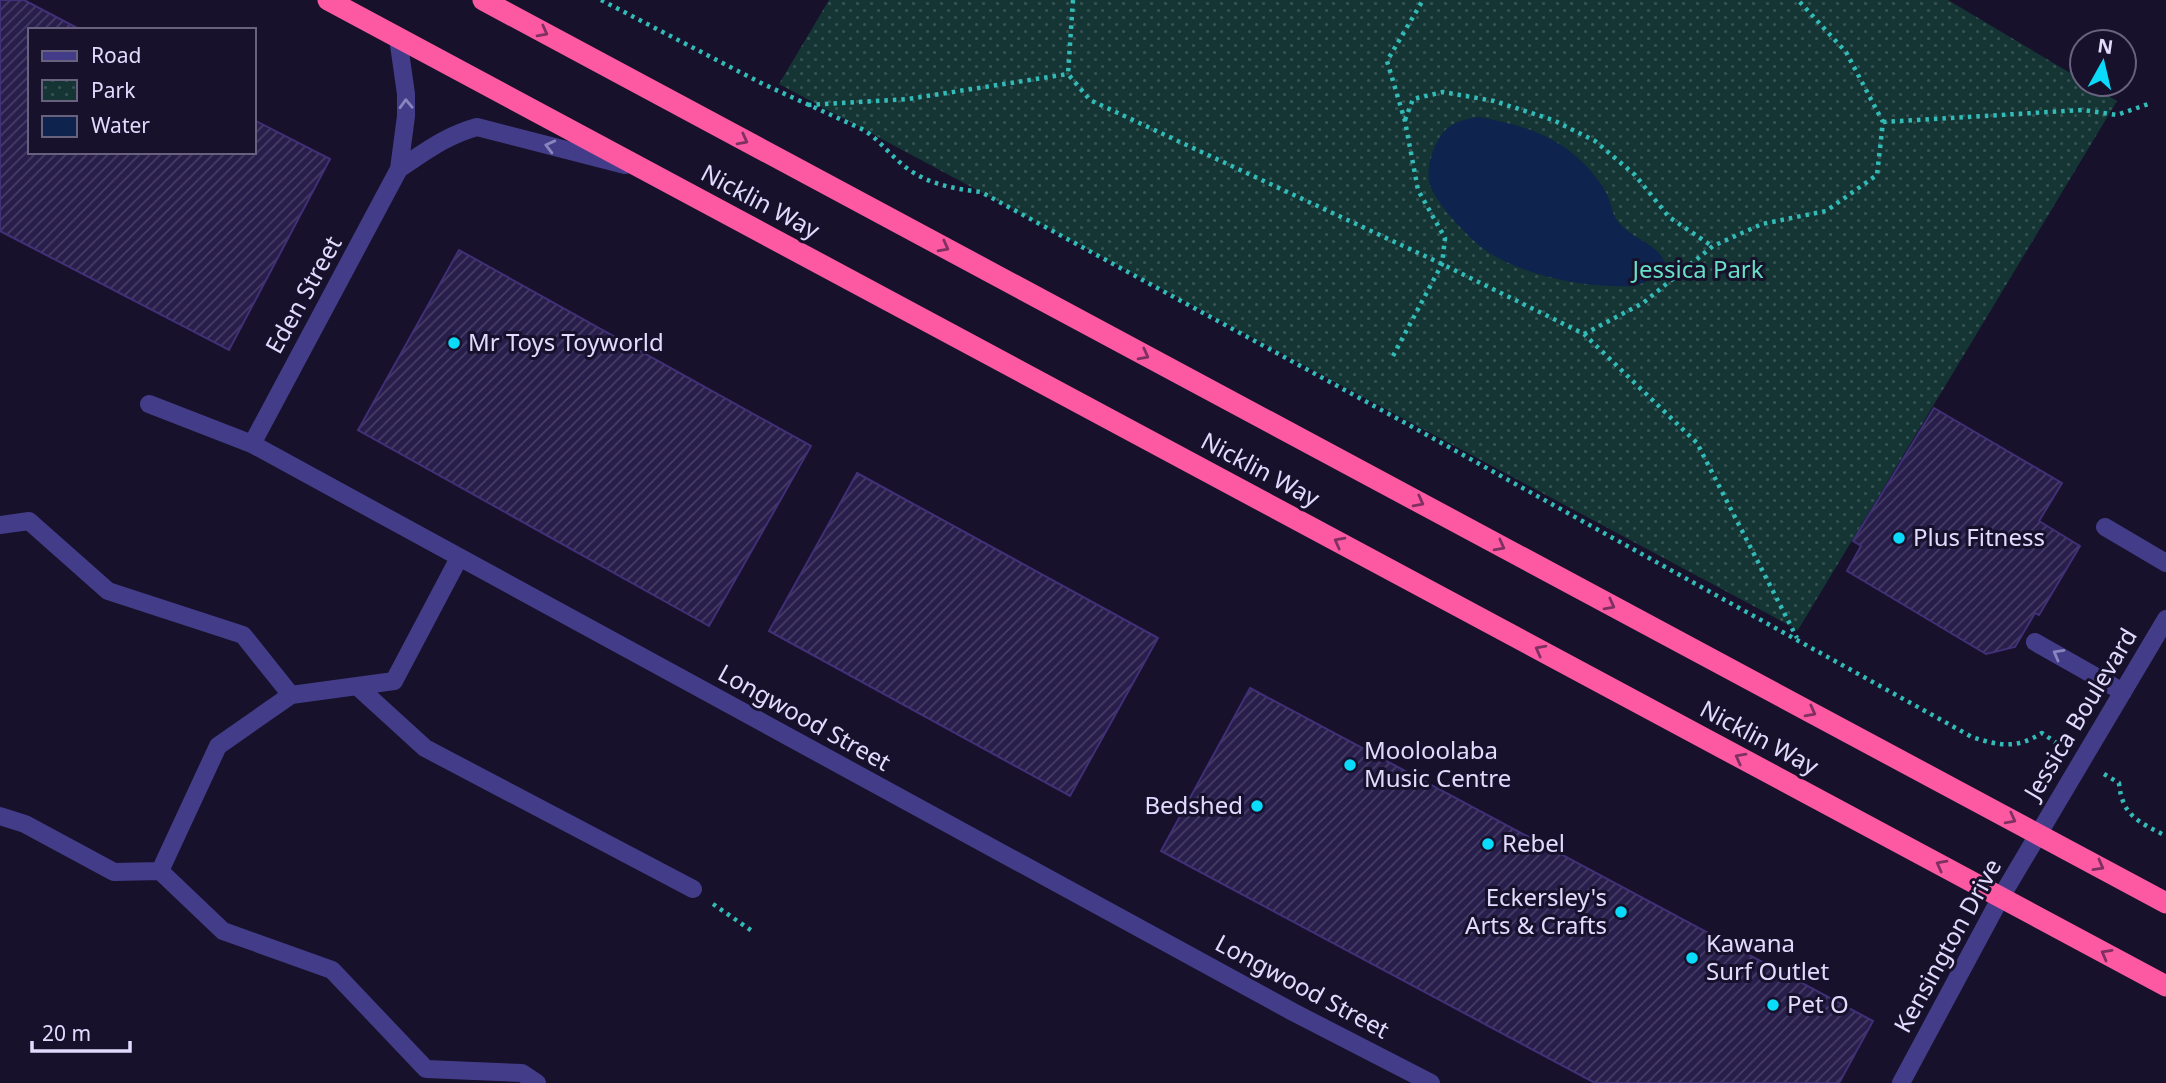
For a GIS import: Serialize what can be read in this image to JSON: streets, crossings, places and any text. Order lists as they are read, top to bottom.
{
  "streets": {
    "highway": ["Nicklin Way"],
    "street": [
      "Eden Street",
      "Jessica Boulevard",
      "Longwood Street",
      "Kensington Drive"
    ]
  },
  "crossings": [
    ["Nicklin Way", "Eden Street"],
    ["Nicklin Way", "Jessica Boulevard"],
    ["Nicklin Way", "Kensington Drive"],
    ["Eden Street", "Longwood Street"],
    ["Jessica Boulevard", "Kensington Drive"]
  ],
  "parks": ["Jessica Park"],
  "places": [
    "Mr Toys Toyworld",
    "Plus Fitness",
    "Mooloolaba Music Centre",
    "Bedshed",
    "Rebel",
    "Eckersley's Arts & Crafts",
    "Kawana Surf Outlet",
    "Pet O"
  ],
  "legend": ["Road", "Park", "Water"],
  "scale_bar": "20 m",
  "north": "top"
}
